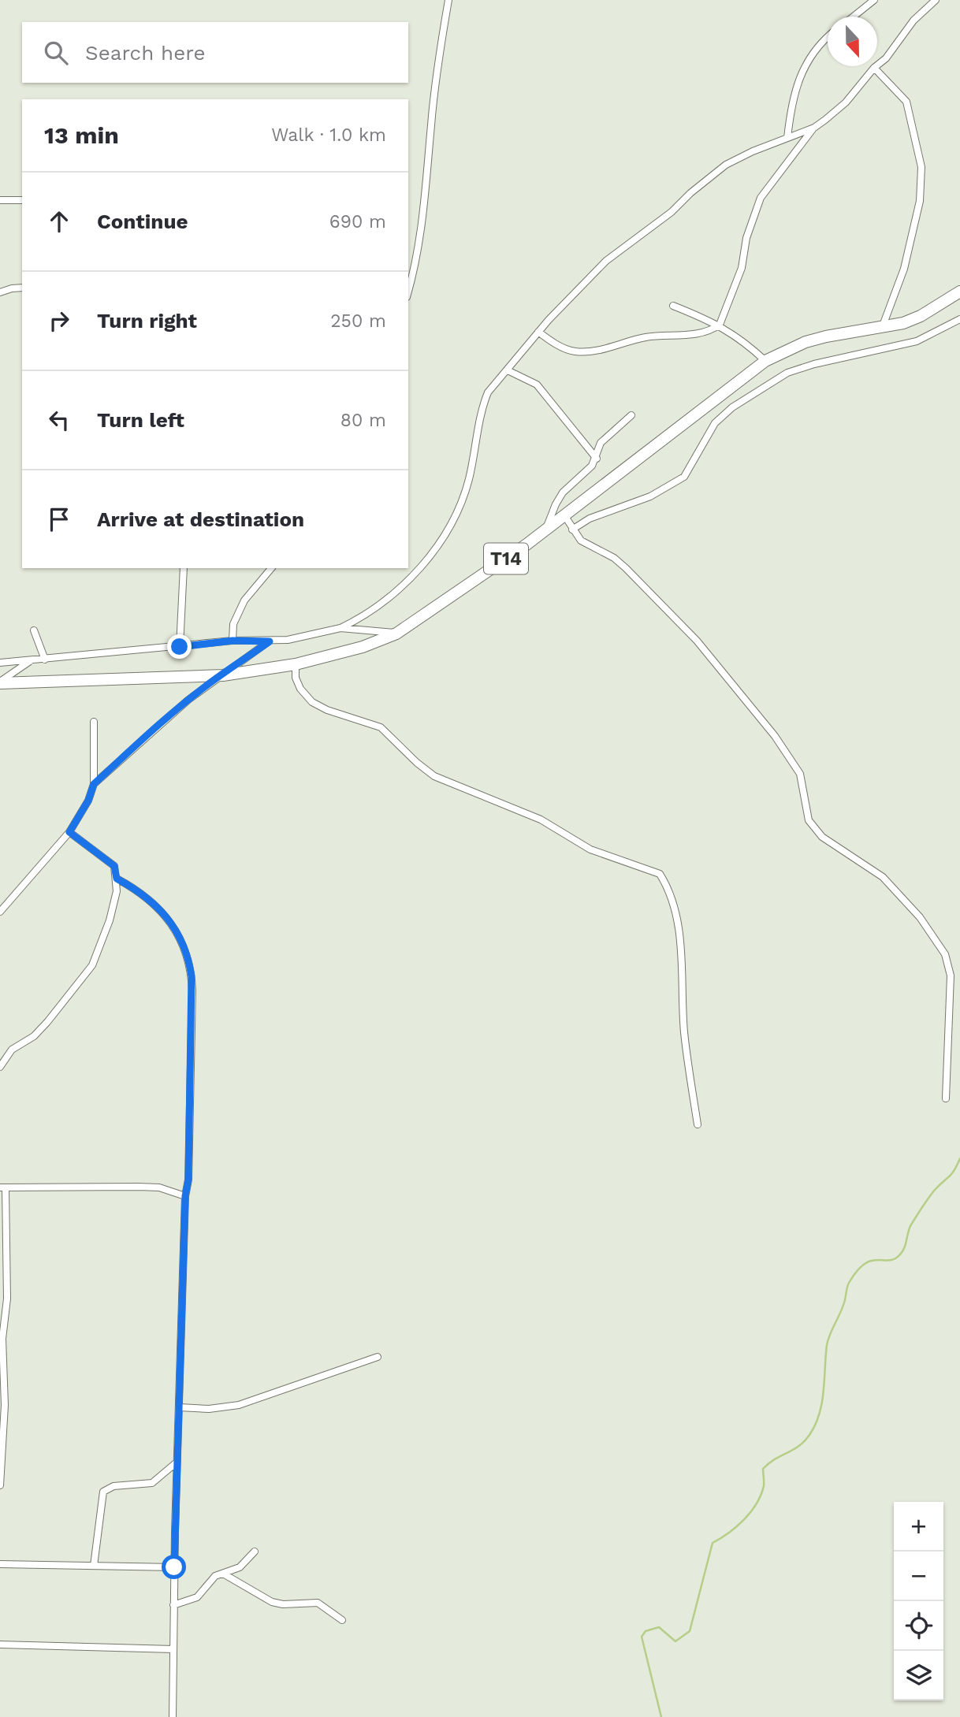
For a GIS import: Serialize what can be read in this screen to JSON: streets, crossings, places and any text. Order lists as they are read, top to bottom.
{
  "streets": {
    "highway": ["T14"]
  },
  "north": "bottom",
  "page": {
    "search": "Search here",
    "heading": ["13 min", "Walk · 1.0 km"],
    "list": [
      ["Continue", "690 m"],
      ["Turn right", "250 m"],
      ["Turn left", "80 m"],
      "Arrive at destination"
    ],
    "map_buttons": ["+", "−"]
  }
}
